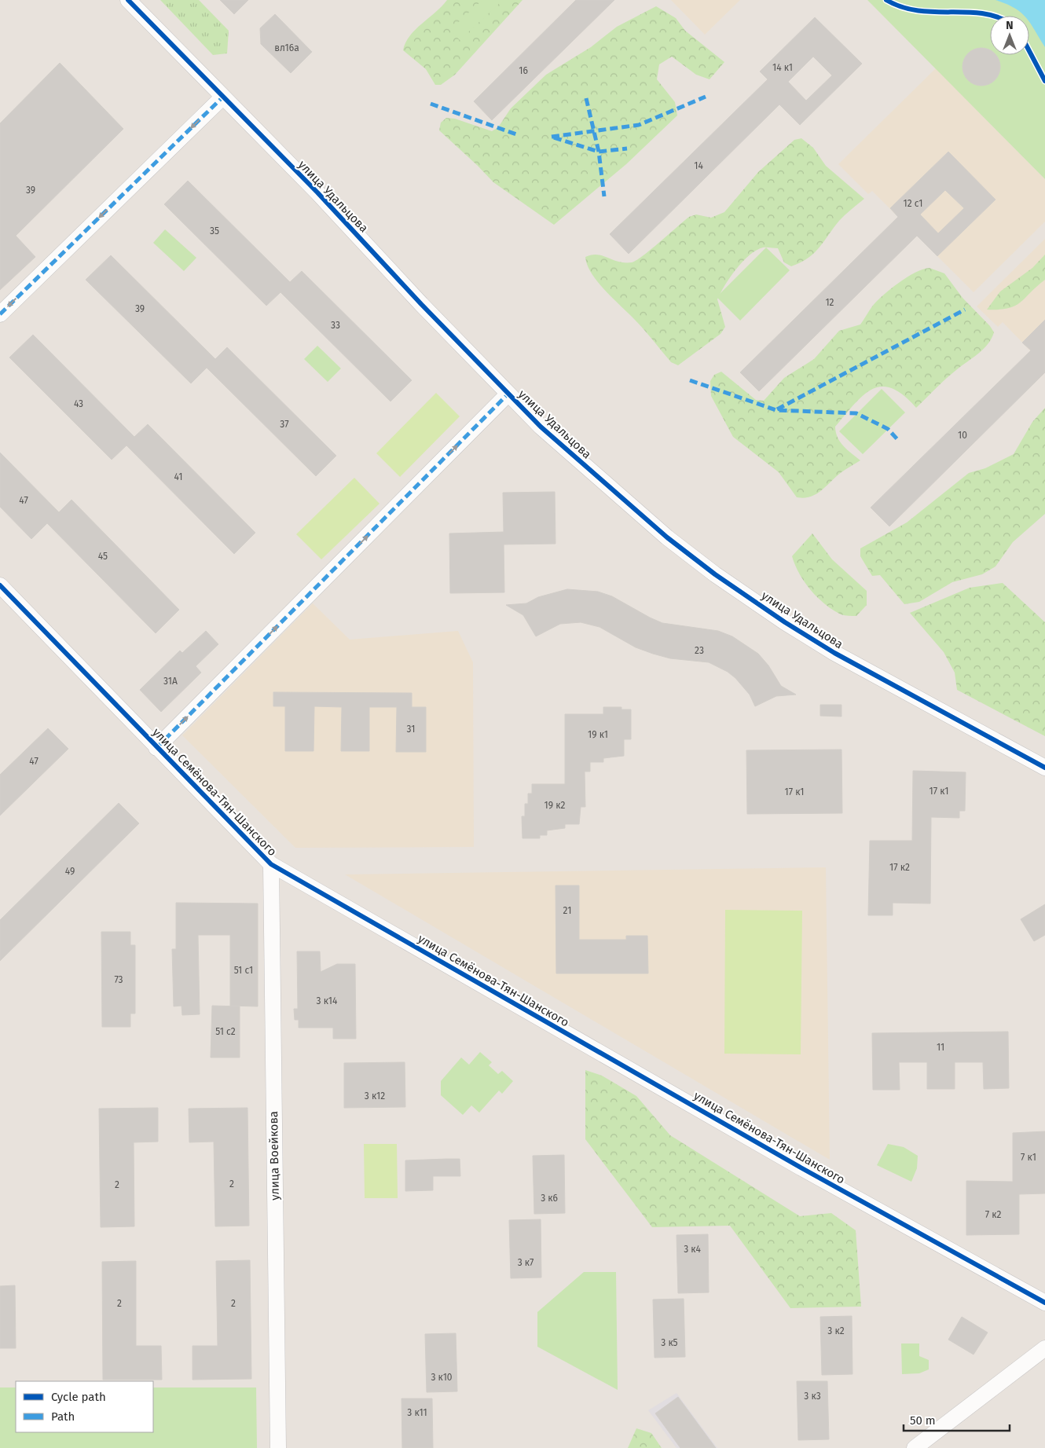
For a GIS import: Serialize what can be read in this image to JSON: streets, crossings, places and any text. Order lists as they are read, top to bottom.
{
  "streets": {
    "street": ["улица Удальцова", "улица Семёнова-Тян-Шанского", "улица Воейкова"]
  },
  "crossings": [
    ["улица Семёнова-Тян-Шанского", "улица Воейкова"]
  ],
  "house_numbers": [
    "вл16а",
    "14 к1",
    "16",
    "14",
    "39",
    "12 с1",
    "35",
    "12",
    "39",
    "33",
    "43",
    "37",
    "10",
    "41",
    "47",
    "45",
    "23",
    "31А",
    "31",
    "19 к1",
    "47",
    "17 к1",
    "17 к1",
    "19 к2",
    "17 к2",
    "49",
    "21",
    "51 с1",
    "73",
    "3 к14",
    "51 с2",
    "11",
    "3 к12",
    "7 к1",
    "2",
    "2",
    "3 к6",
    "7 к2",
    "3 к4",
    "3 к7",
    "2",
    "2",
    "3 к2",
    "3 к5",
    "3 к10",
    "3 к3",
    "3 к11"
  ],
  "legend": ["Cycle path", "Path"],
  "scale_bar": "50 m",
  "north": "top"
}
